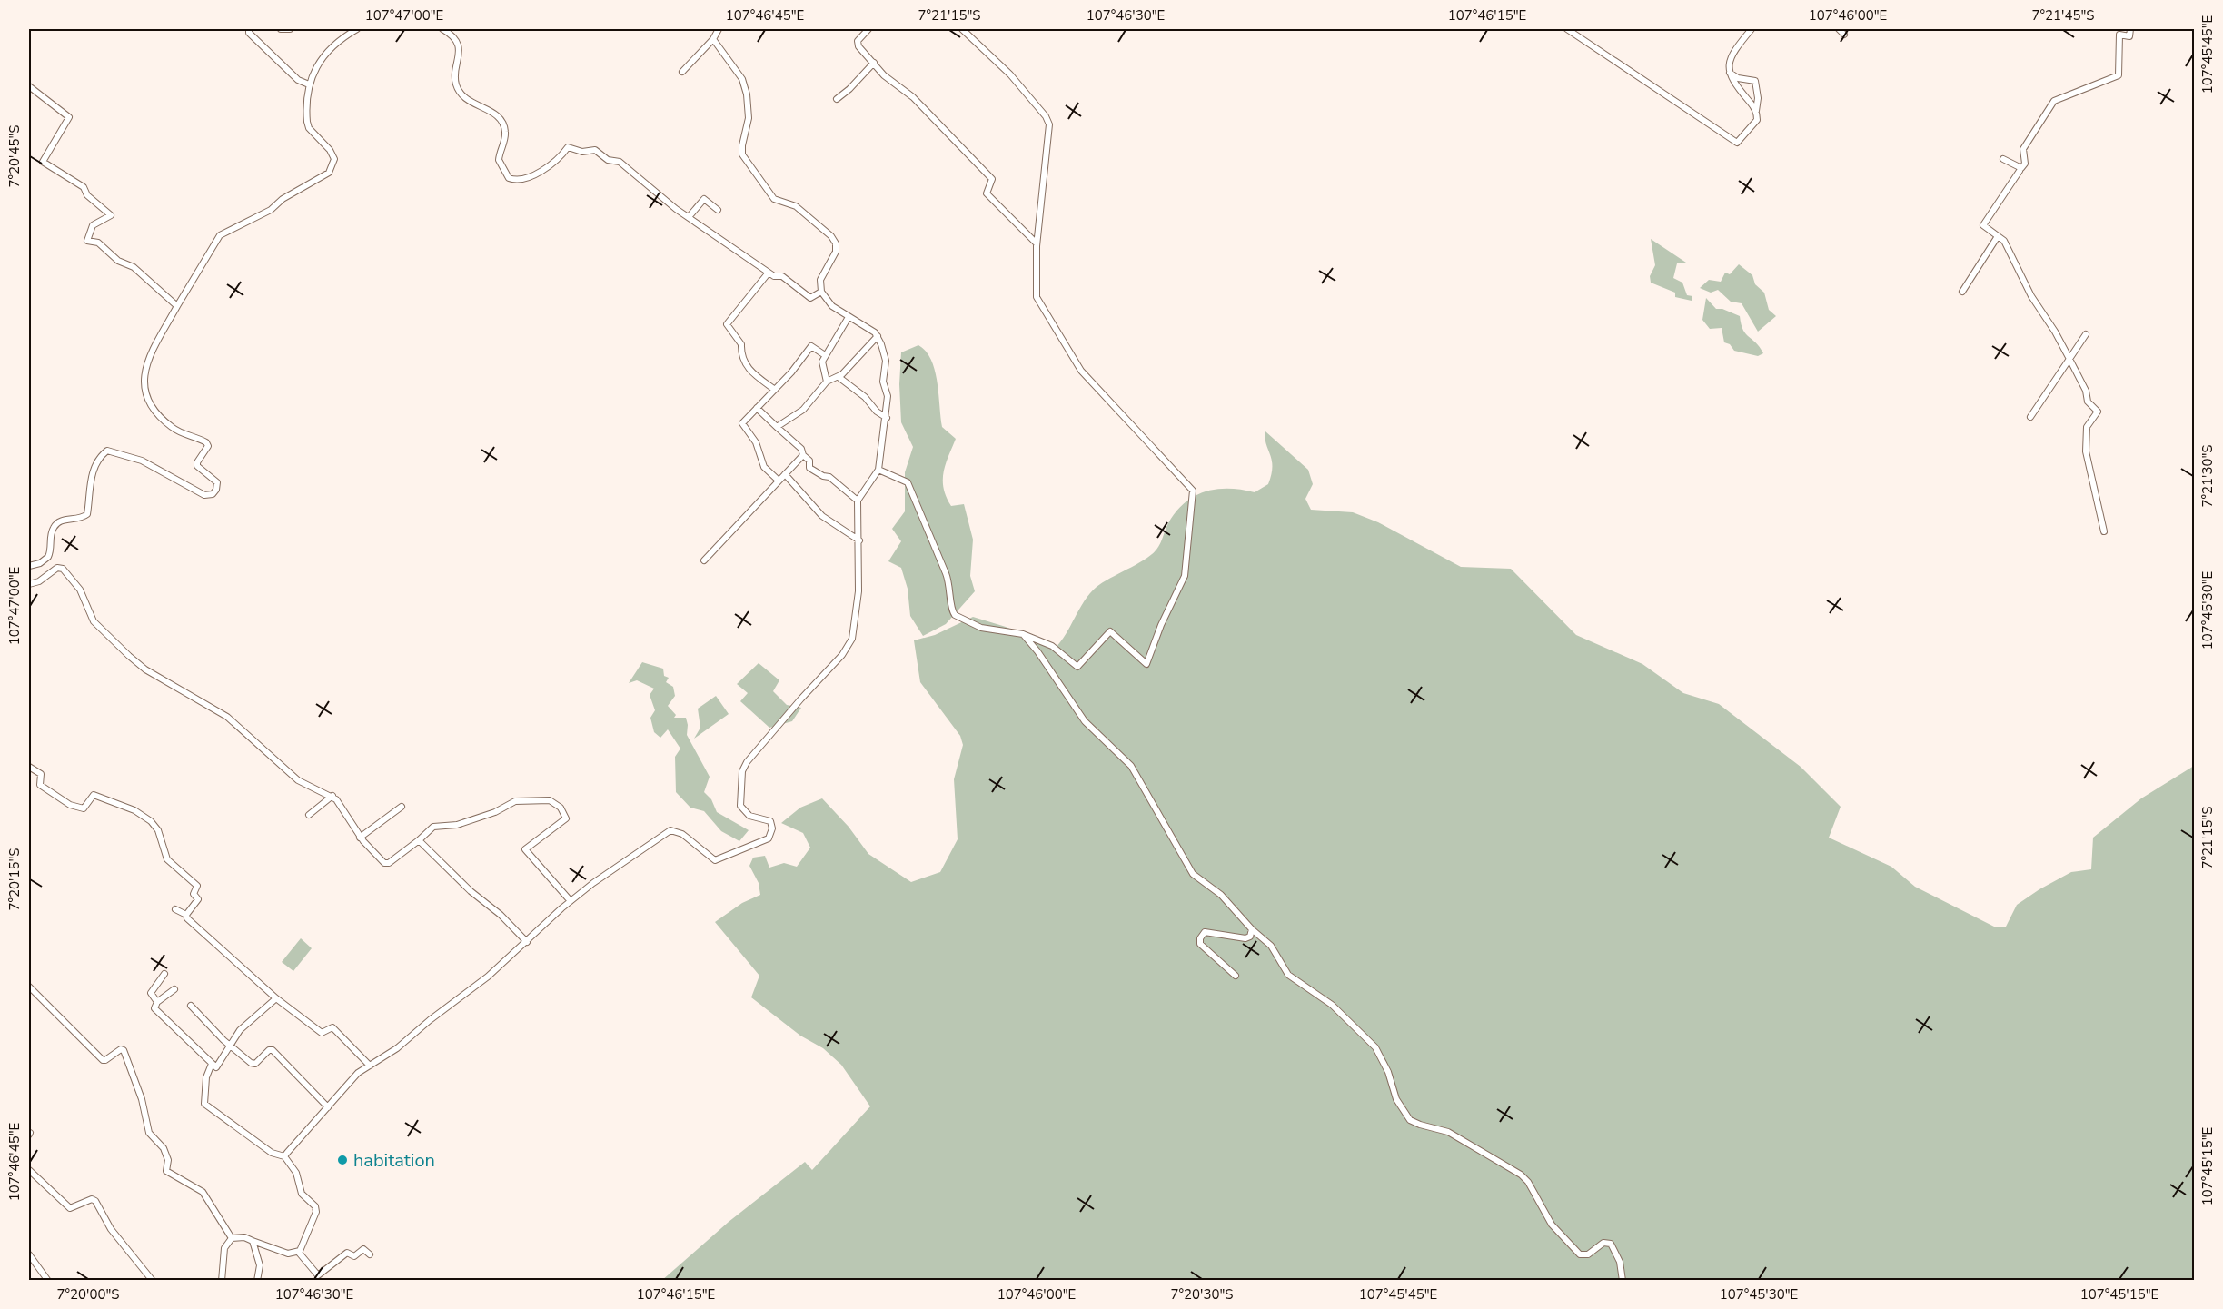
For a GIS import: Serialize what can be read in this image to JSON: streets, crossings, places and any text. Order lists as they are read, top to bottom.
{
  "places": ["habitation"],
  "coordinates": [
    "107°47'00\"E",
    "107°46'45\"E",
    "7°21'15\"S",
    "107°46'30\"E",
    "107°46'15\"E",
    "107°46'00\"E",
    "7°21'45\"S",
    "107°45'45\"E",
    "7°20'45\"S",
    "7°21'30\"S",
    "107°45'30\"E",
    "7°20'15\"S",
    "107°45'15\"E",
    "7°20'00\"S",
    "7°20'30\"S"
  ]
}
